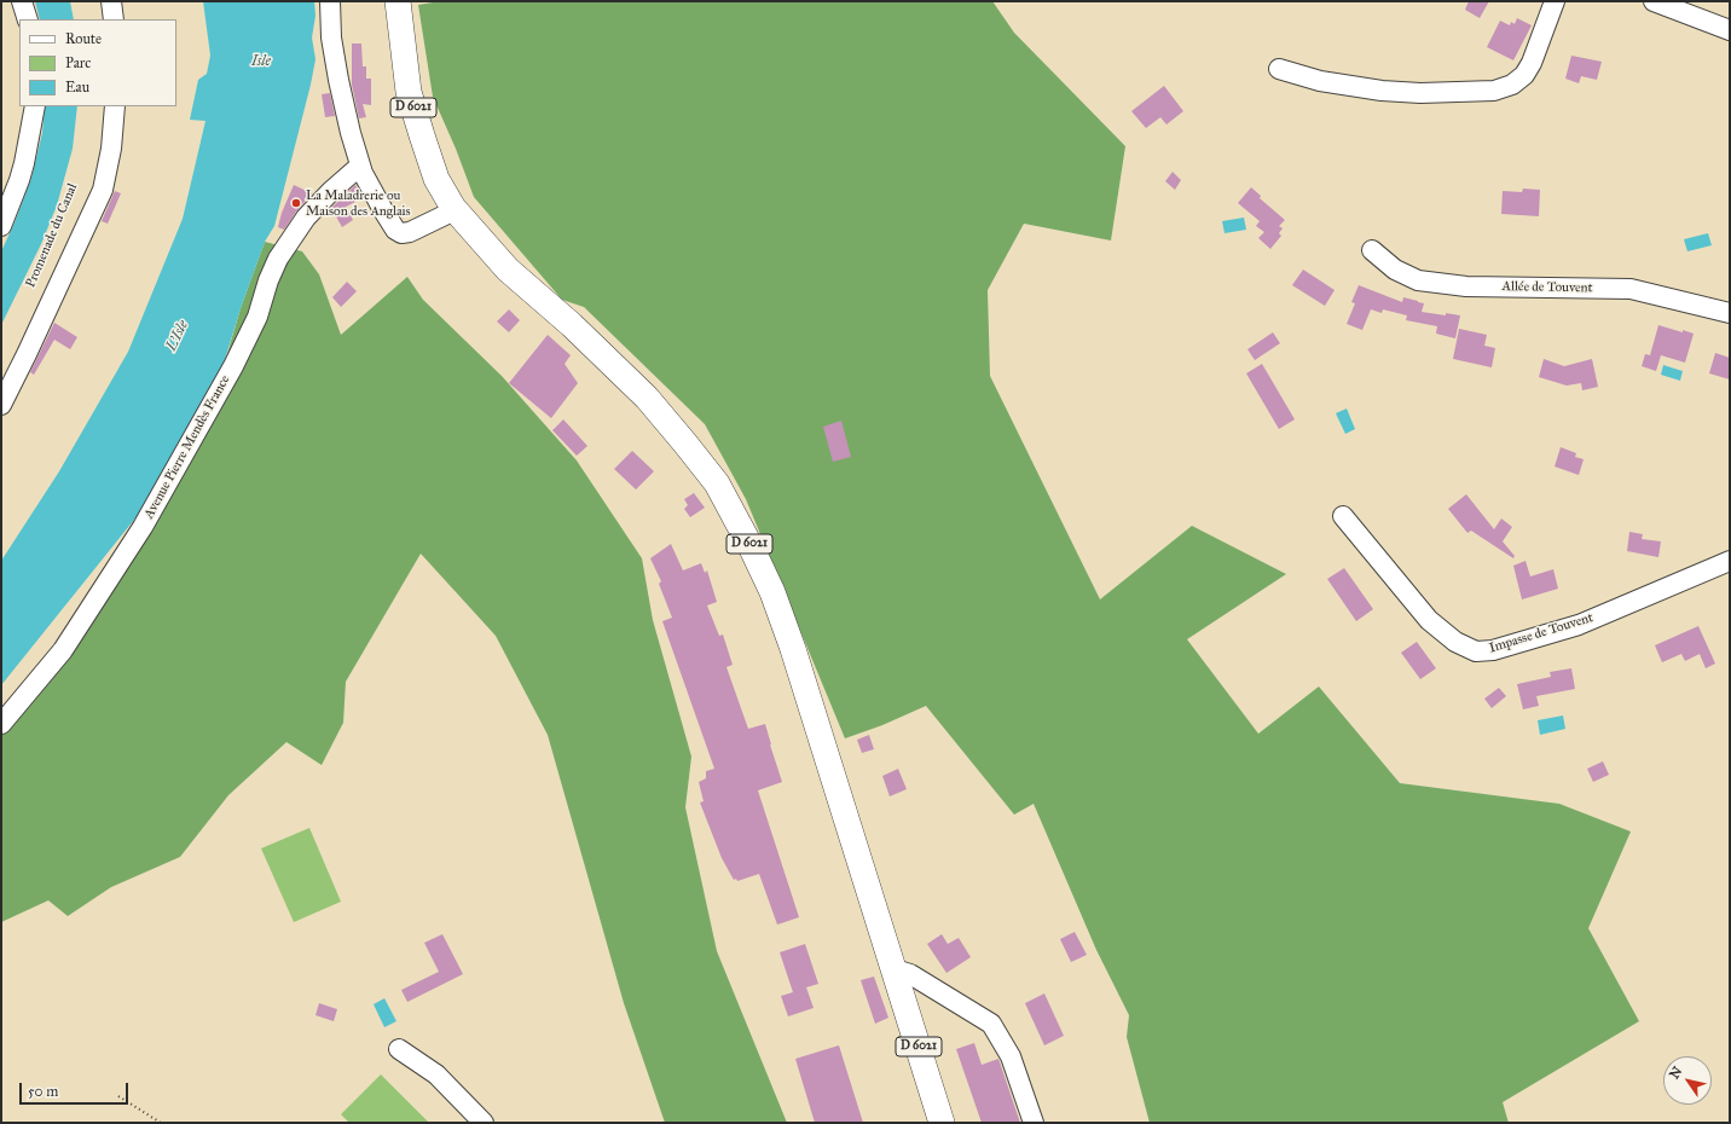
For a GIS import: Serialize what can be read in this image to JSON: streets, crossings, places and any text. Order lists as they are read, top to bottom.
{
  "streets": {
    "main road": ["D 6021"],
    "street": ["Allée de Touvent", "Avenue Pierre Mendès France", "Impasse de Touvent"]
  },
  "water": ["Isle", "L'Isle"],
  "places": ["La Maladrerie ou Maison des Anglais"],
  "legend": ["Route", "Parc", "Eau"],
  "scale_bar": "50 m",
  "north": "top left"
}
